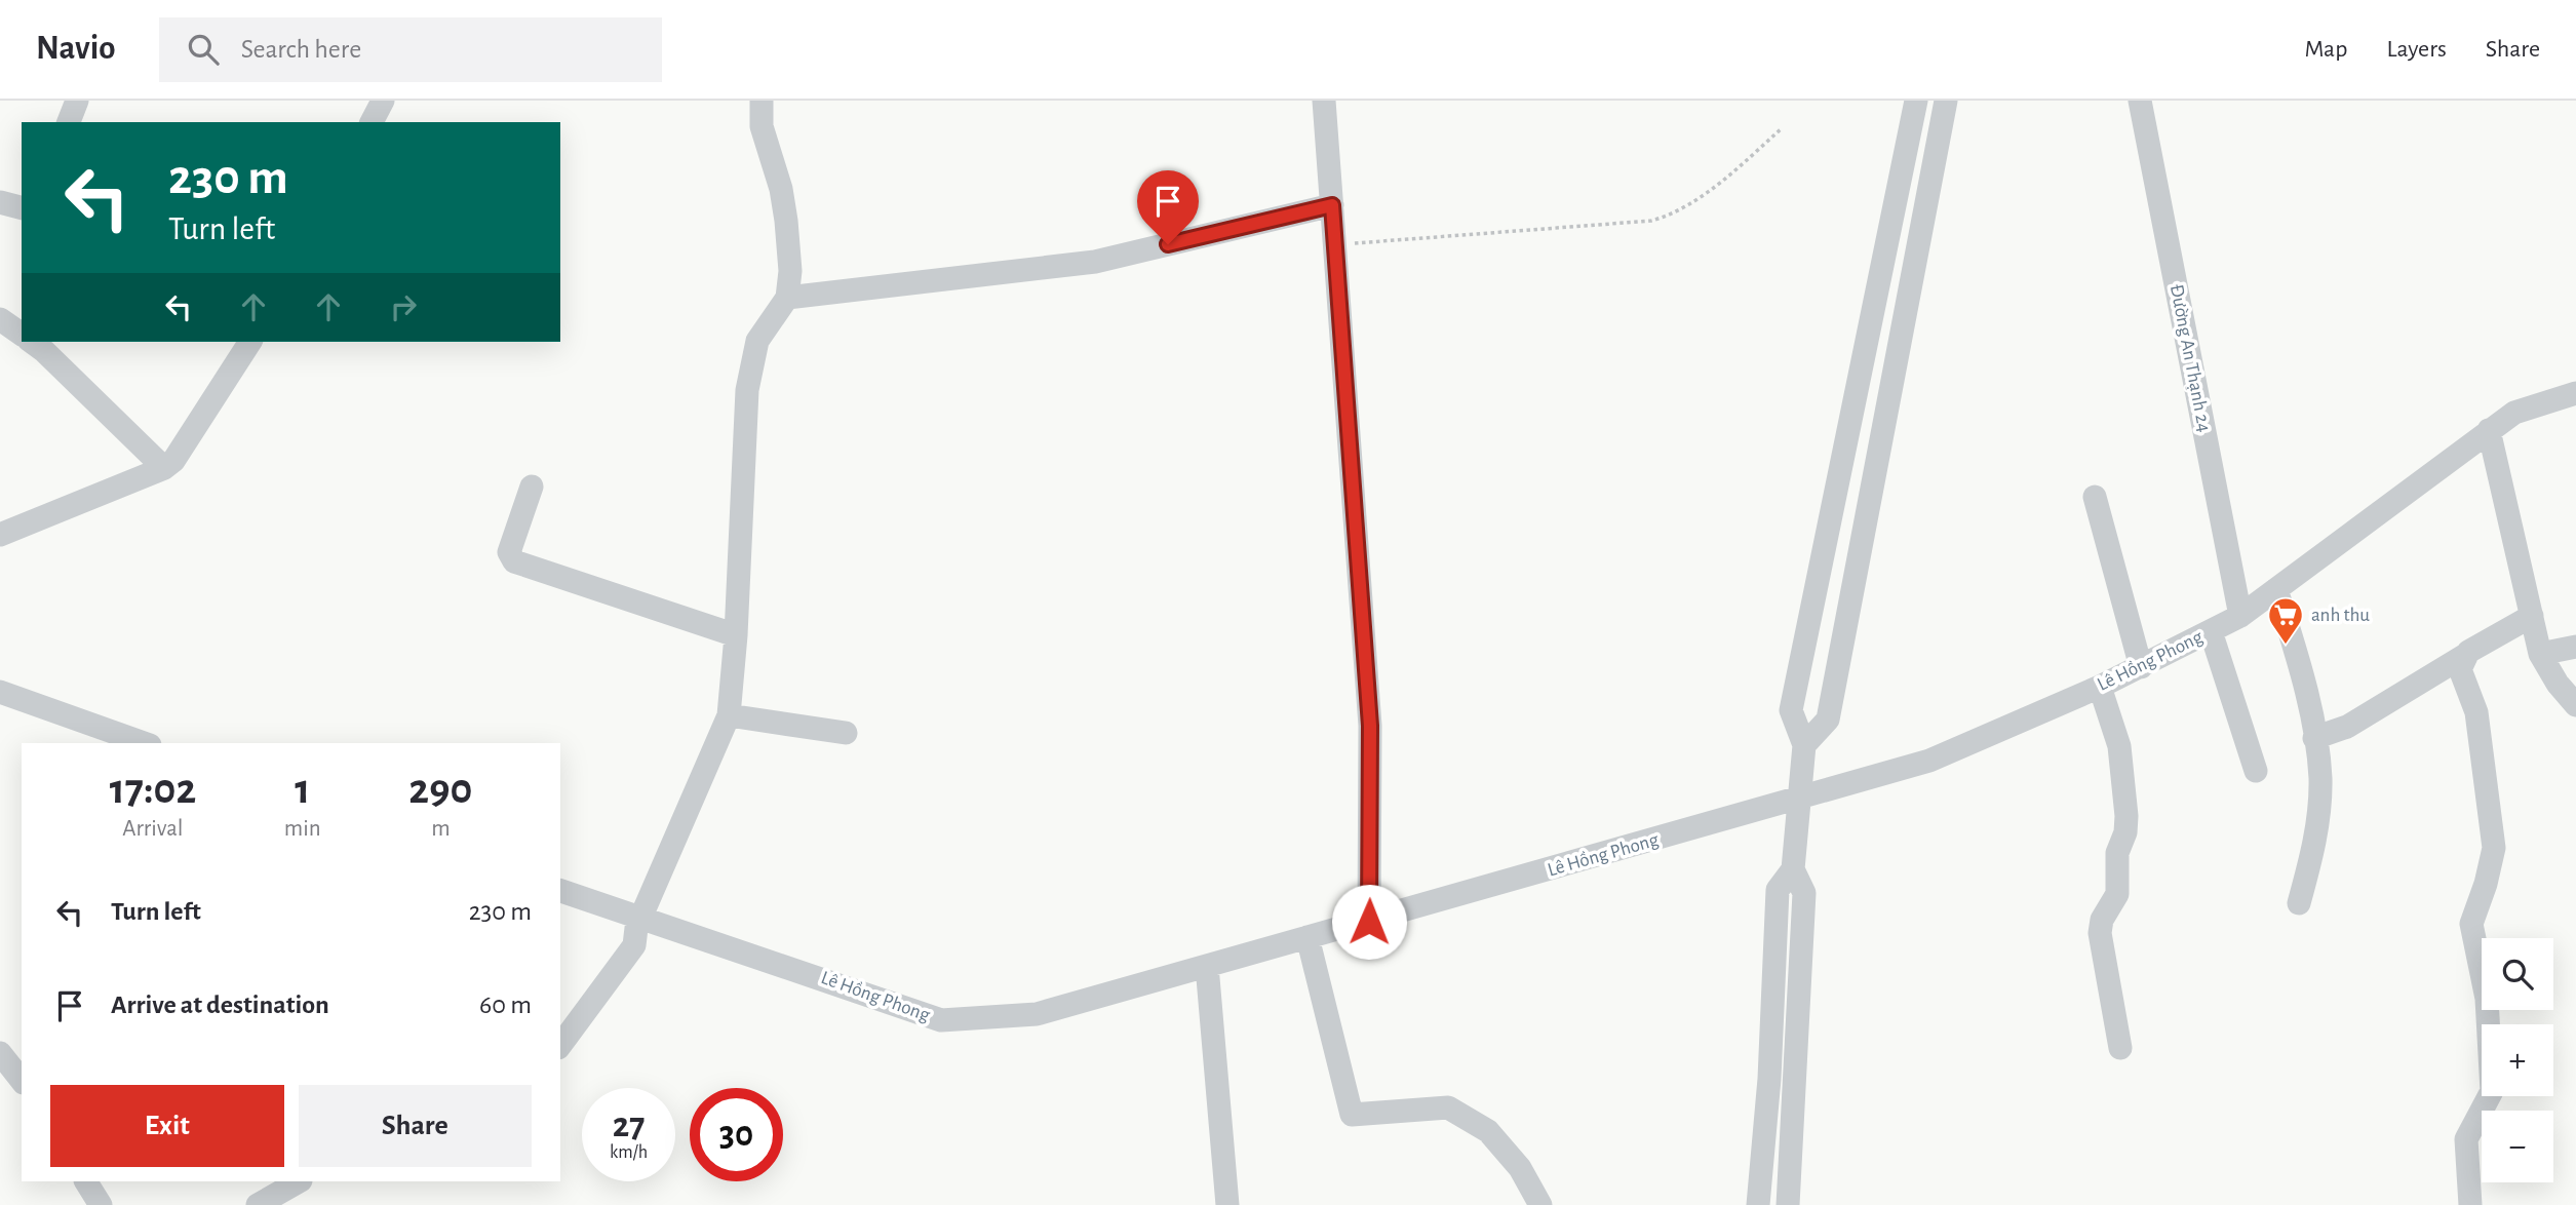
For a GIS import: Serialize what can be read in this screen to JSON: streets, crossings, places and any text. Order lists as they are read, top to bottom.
{
  "streets": {
    "street": ["Đường An Thạnh 24", "Lê Hồng Phong"]
  },
  "crossings": [
    ["Đường An Thạnh 24", "Lê Hồng Phong"]
  ],
  "places": {
    "supermarket": ["anh thu"]
  },
  "page": {
    "header": "Navio",
    "search": "Search here",
    "nav": ["Map", "Layers", "Share"],
    "turn": ["230 m", "Turn left"],
    "eta": [
      "17:02",
      "Arrival",
      "1",
      "min",
      "290",
      "m"
    ],
    "list": [
      {
        "name": "Turn left",
        "value": "230 m"
      },
      {
        "name": "Arrive at destination",
        "value": "60 m"
      }
    ],
    "map_buttons": ["+", "−"],
    "buttons": ["Exit", "Share"],
    "speed": "27 km/h",
    "limit": "30"
  }
}
